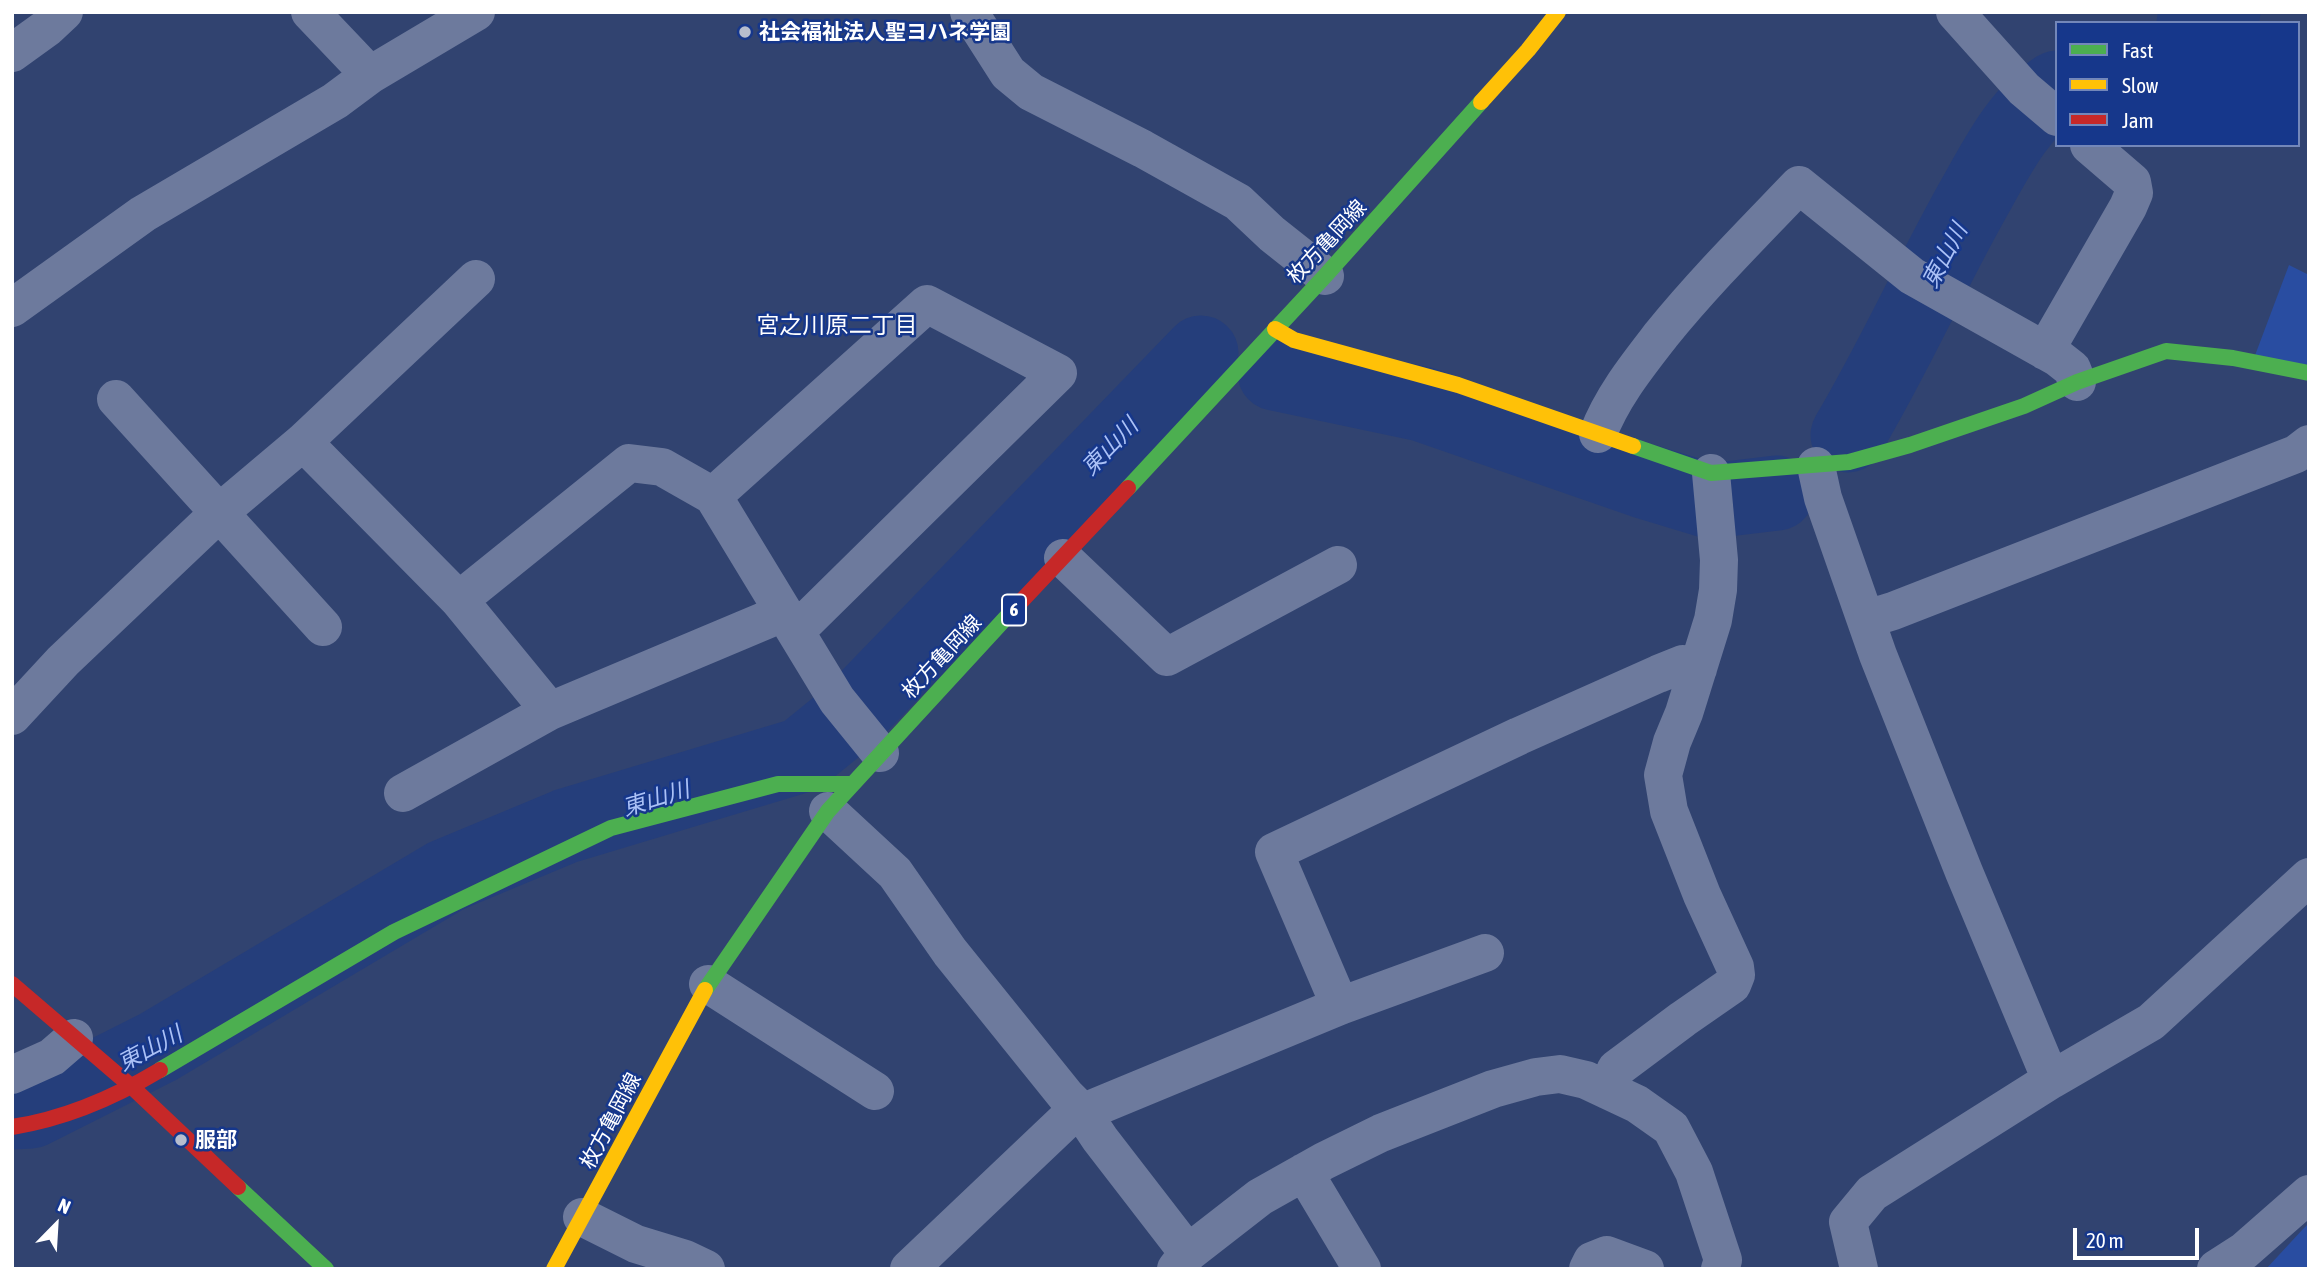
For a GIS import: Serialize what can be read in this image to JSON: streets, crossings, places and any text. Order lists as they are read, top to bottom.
{
  "streets": {
    "street": ["枚方亀岡線", "6"]
  },
  "districts": ["宮之川原二丁目"],
  "water": ["東山川"],
  "places": ["社会福祉法人聖ヨハネ学園", "服部"],
  "legend": ["Fast", "Slow", "Jam"],
  "scale_bar": "20 m",
  "north": "top right"
}
